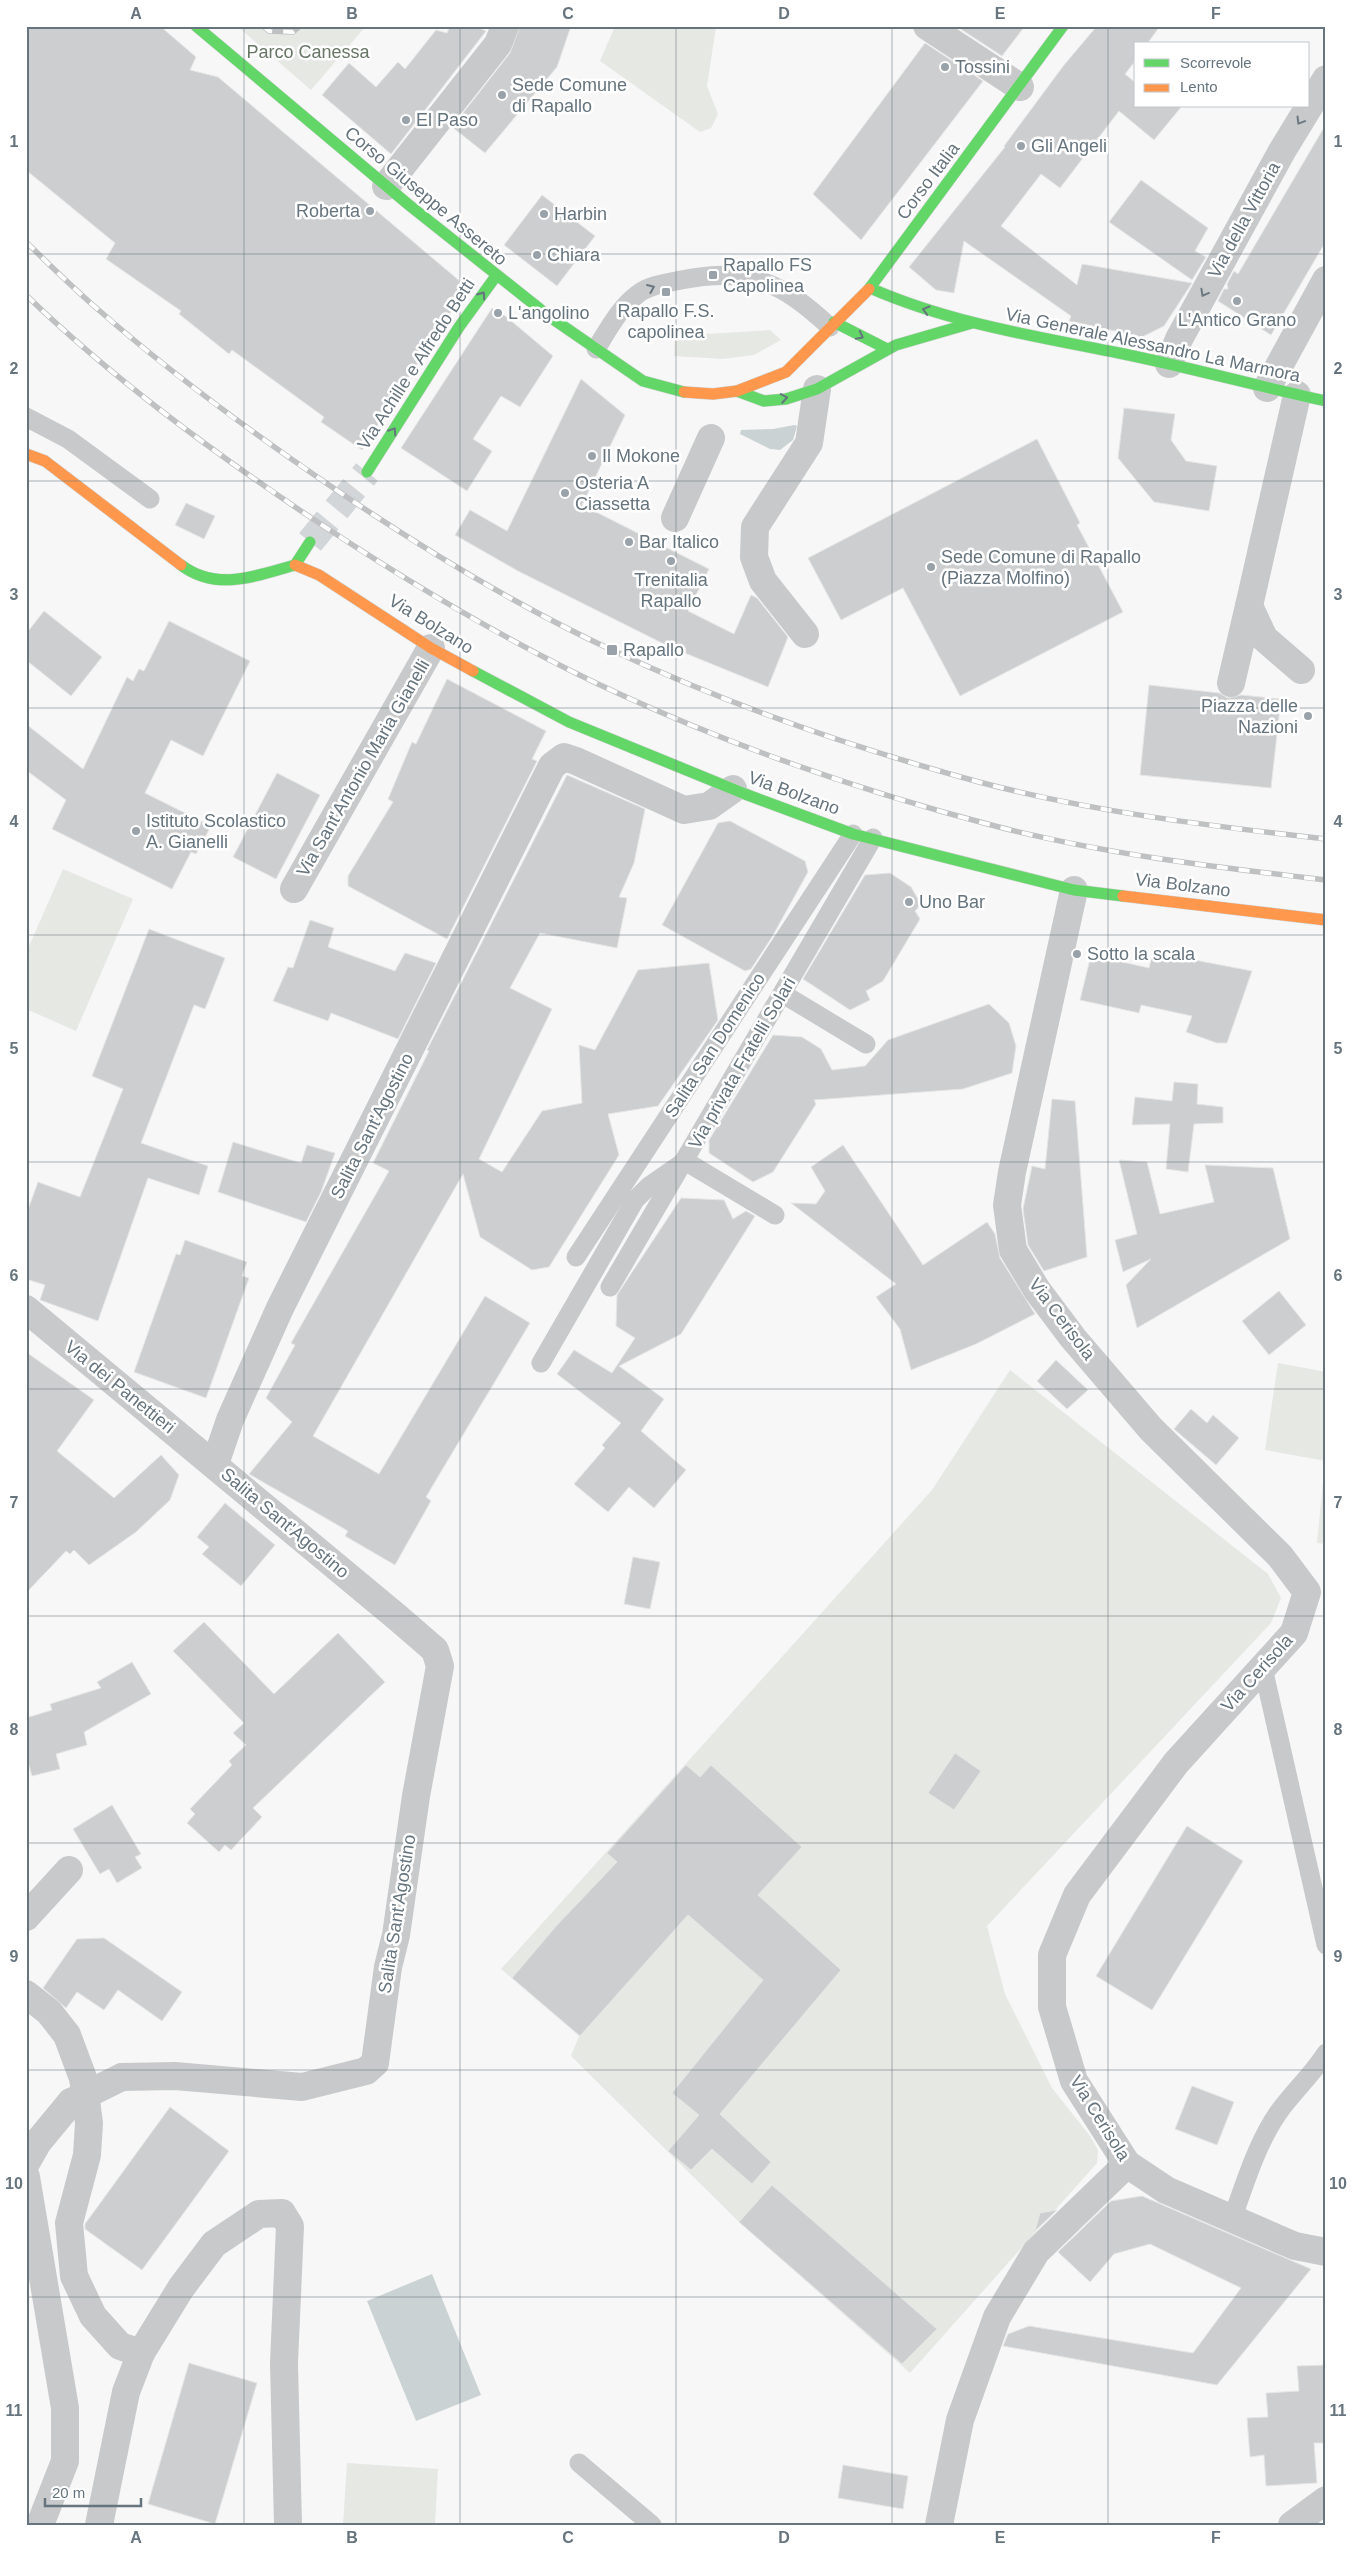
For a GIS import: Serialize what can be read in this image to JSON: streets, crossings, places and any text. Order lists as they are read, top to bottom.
{
  "streets": {
    "street": [
      "Corso Italia",
      "Corso Giuseppe Assereto",
      "Via della Vittoria",
      "Via Generale Alessandro La Marmora",
      "Via Achille e Alfredo Betti",
      "Via Bolzano",
      "Via Sant'Antonio Maria Gianelli",
      "Salita Sant'Agostino",
      "Via Cerisola",
      "Via dei Panettieri"
    ],
    "lane": ["Salita San Domenico", "Via privata Fratelli Solari"]
  },
  "crossings": [
    ["Corso Italia", "Corso Giuseppe Assereto"],
    ["Corso Italia", "Via Generale Alessandro La Marmora"],
    ["Corso Giuseppe Assereto", "Via Generale Alessandro La Marmora"],
    ["Corso Giuseppe Assereto", "Via Achille e Alfredo Betti"],
    ["Via della Vittoria", "Via Generale Alessandro La Marmora"],
    ["Via Bolzano", "Via Sant'Antonio Maria Gianelli"],
    ["Via Bolzano", "Salita San Domenico"],
    ["Via Bolzano", "Via privata Fratelli Solari"],
    ["Via Bolzano", "Salita Sant'Agostino"],
    ["Via Bolzano", "Via Cerisola"],
    ["Salita Sant'Agostino", "Via dei Panettieri"]
  ],
  "one_way": ["Via Achille e Alfredo Betti"],
  "parks": ["Parco Canessa"],
  "places": {
    "other": [
      "Tossini",
      "Sede Comune di Rapallo",
      "El Paso",
      "Gli Angeli",
      "Roberta",
      "Harbin",
      "Chiara",
      "L'Antico Grano",
      "L'angolino",
      "Il Mokone",
      "Osteria A Ciassetta",
      "Bar Italico",
      "Trenitalia Rapallo",
      "Sede Comune di Rapallo (Piazza Molfino)",
      "Piazza delle Nazioni",
      "Istituto Scolastico A. Gianelli",
      "Uno Bar",
      "Sotto la scala"
    ],
    "transit": ["Rapallo FS Capolinea", "Rapallo F.S. capolinea", "Rapallo"]
  },
  "legend": ["Scorrevole", "Lento"],
  "scale_bar": "20 m",
  "grid": {
    "columns": [
      "A",
      "B",
      "C",
      "D",
      "E",
      "F"
    ],
    "rows": [
      "1",
      "2",
      "3",
      "4",
      "5",
      "6",
      "7",
      "8",
      "9",
      "10",
      "11"
    ]
  }
}
